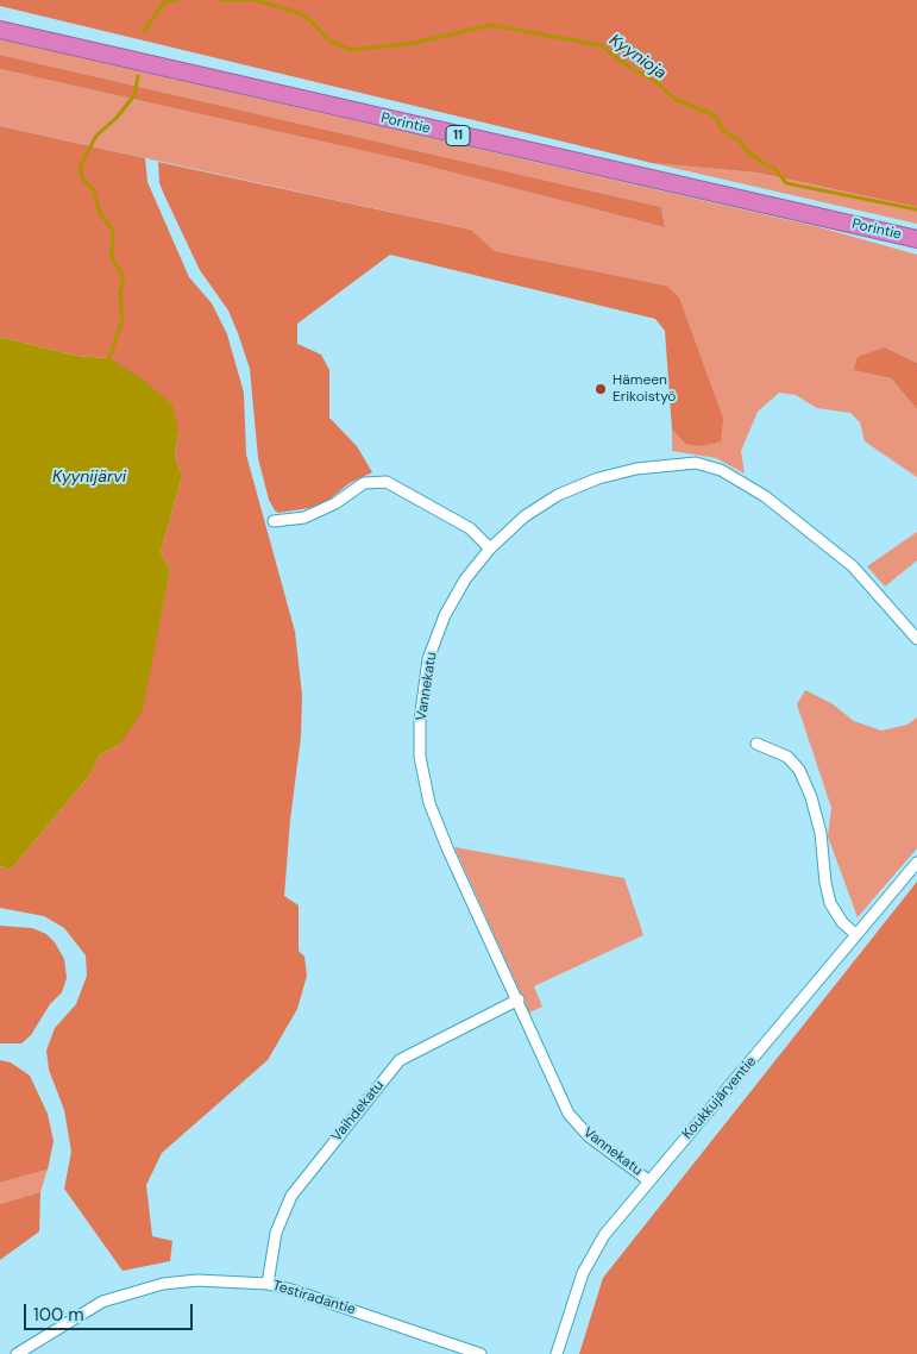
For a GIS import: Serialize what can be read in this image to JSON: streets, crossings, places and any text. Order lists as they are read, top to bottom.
{
  "streets": {
    "highway": ["Porintie", "11"],
    "street": [
      "Vannekatu",
      "Koukkujärventie",
      "Vaihdekatu",
      "Testiradantie"
    ]
  },
  "crossings": [
    ["Vannekatu", "Koukkujärventie"],
    ["Vannekatu", "Vaihdekatu"],
    ["Vaihdekatu", "Testiradantie"]
  ],
  "water": ["Kyynioja", "Kyynijärvi"],
  "places": ["Hämeen Erikoistyö"],
  "scale_bar": "100 m"
}
